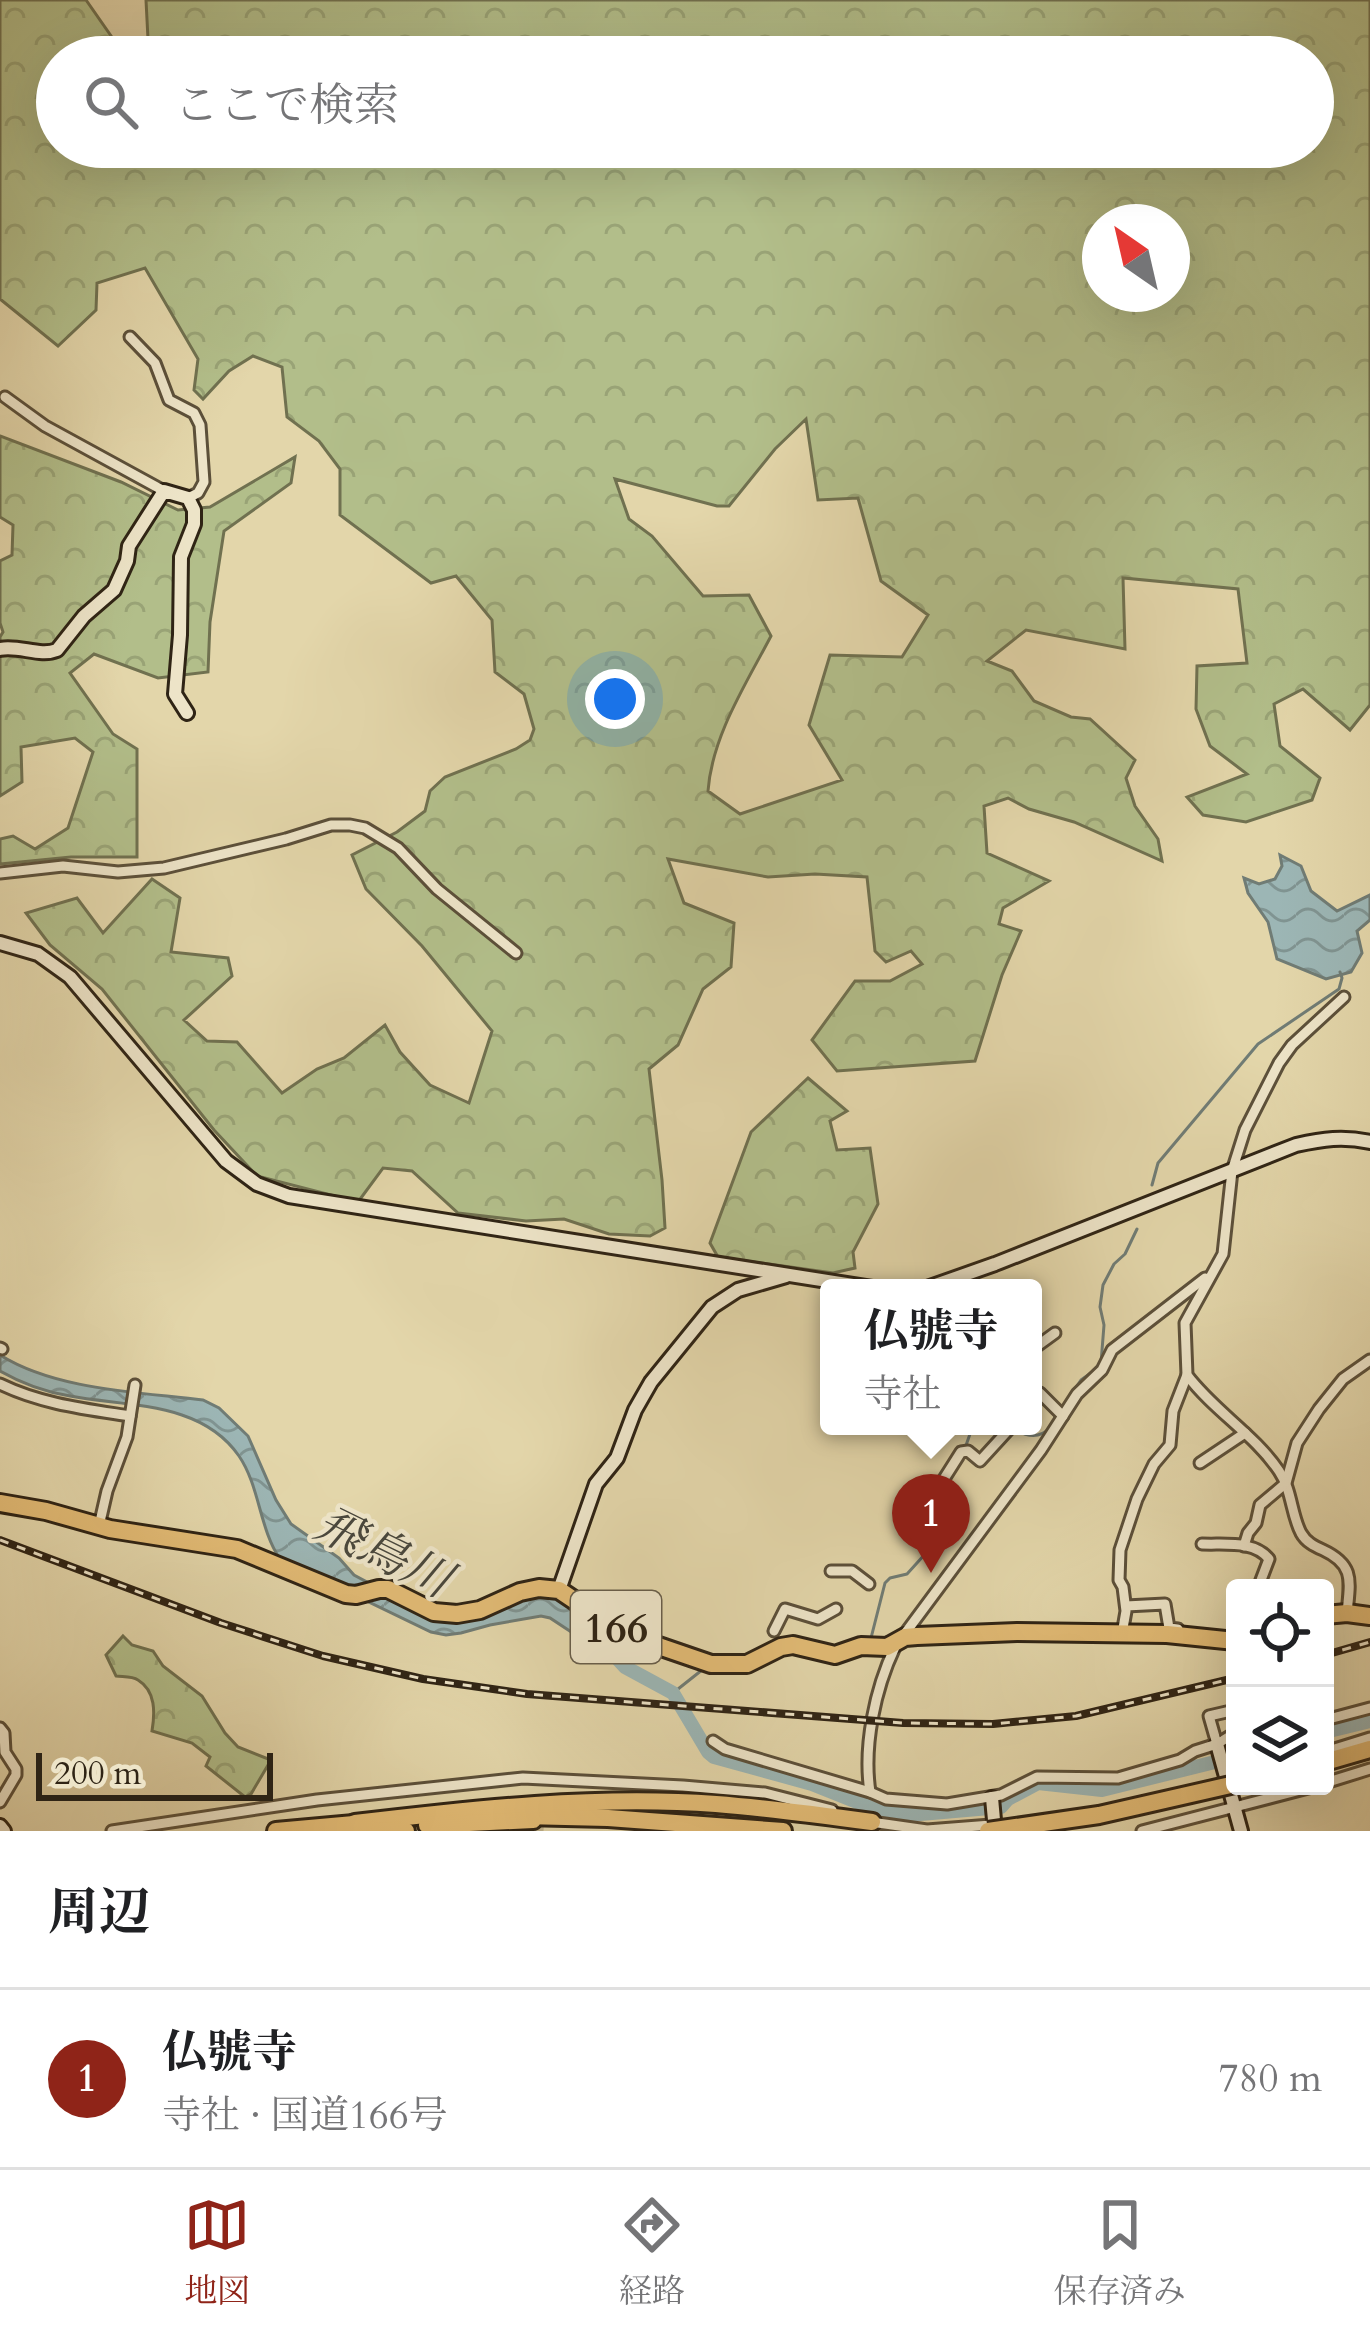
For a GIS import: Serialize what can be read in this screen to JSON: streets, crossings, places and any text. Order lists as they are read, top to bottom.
{
  "streets": {
    "highway": ["166"]
  },
  "water": ["飛鳥川"],
  "scale_bar": "200 m",
  "north": "top left",
  "page": {
    "search": "ここで検索",
    "popup": ["仏號寺", "寺社"],
    "pins": "1",
    "scale": "200 m",
    "heading": "周辺",
    "list": [
      {
        "mark": "1",
        "name": "仏號寺",
        "note": "寺社 · 国道166号",
        "value": "780 m"
      }
    ],
    "nav": ["地図", "経路", "保存済み"]
  }
}
